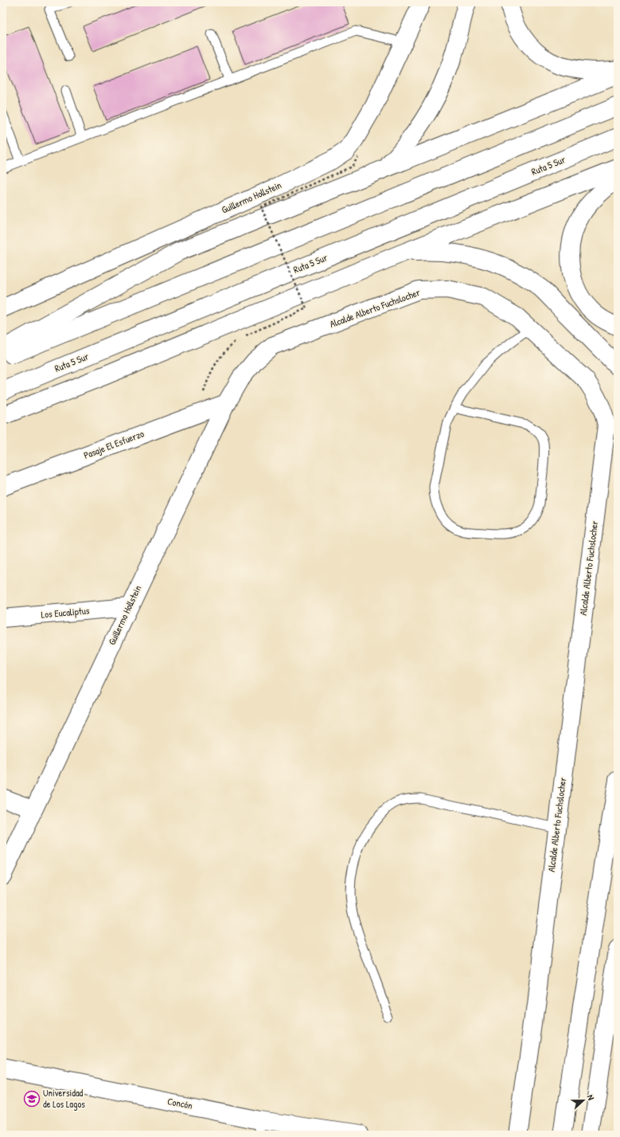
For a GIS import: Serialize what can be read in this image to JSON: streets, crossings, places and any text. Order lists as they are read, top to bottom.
{
  "streets": {
    "main road": [
      "Ruta 5 Sur",
      "Guillermo Hollstein",
      "Alcalde Alberto Fuchslocher",
      "Pasaje El Esfuerzo",
      "Los Eucaliptus",
      "Concón"
    ]
  },
  "crossings": [
    ["Guillermo Hollstein", "Alcalde Alberto Fuchslocher"],
    ["Guillermo Hollstein", "Pasaje El Esfuerzo"],
    ["Guillermo Hollstein", "Los Eucaliptus"]
  ],
  "places": {
    "school or university": ["Universidad de Los Lagos"]
  },
  "north": "right"
}
